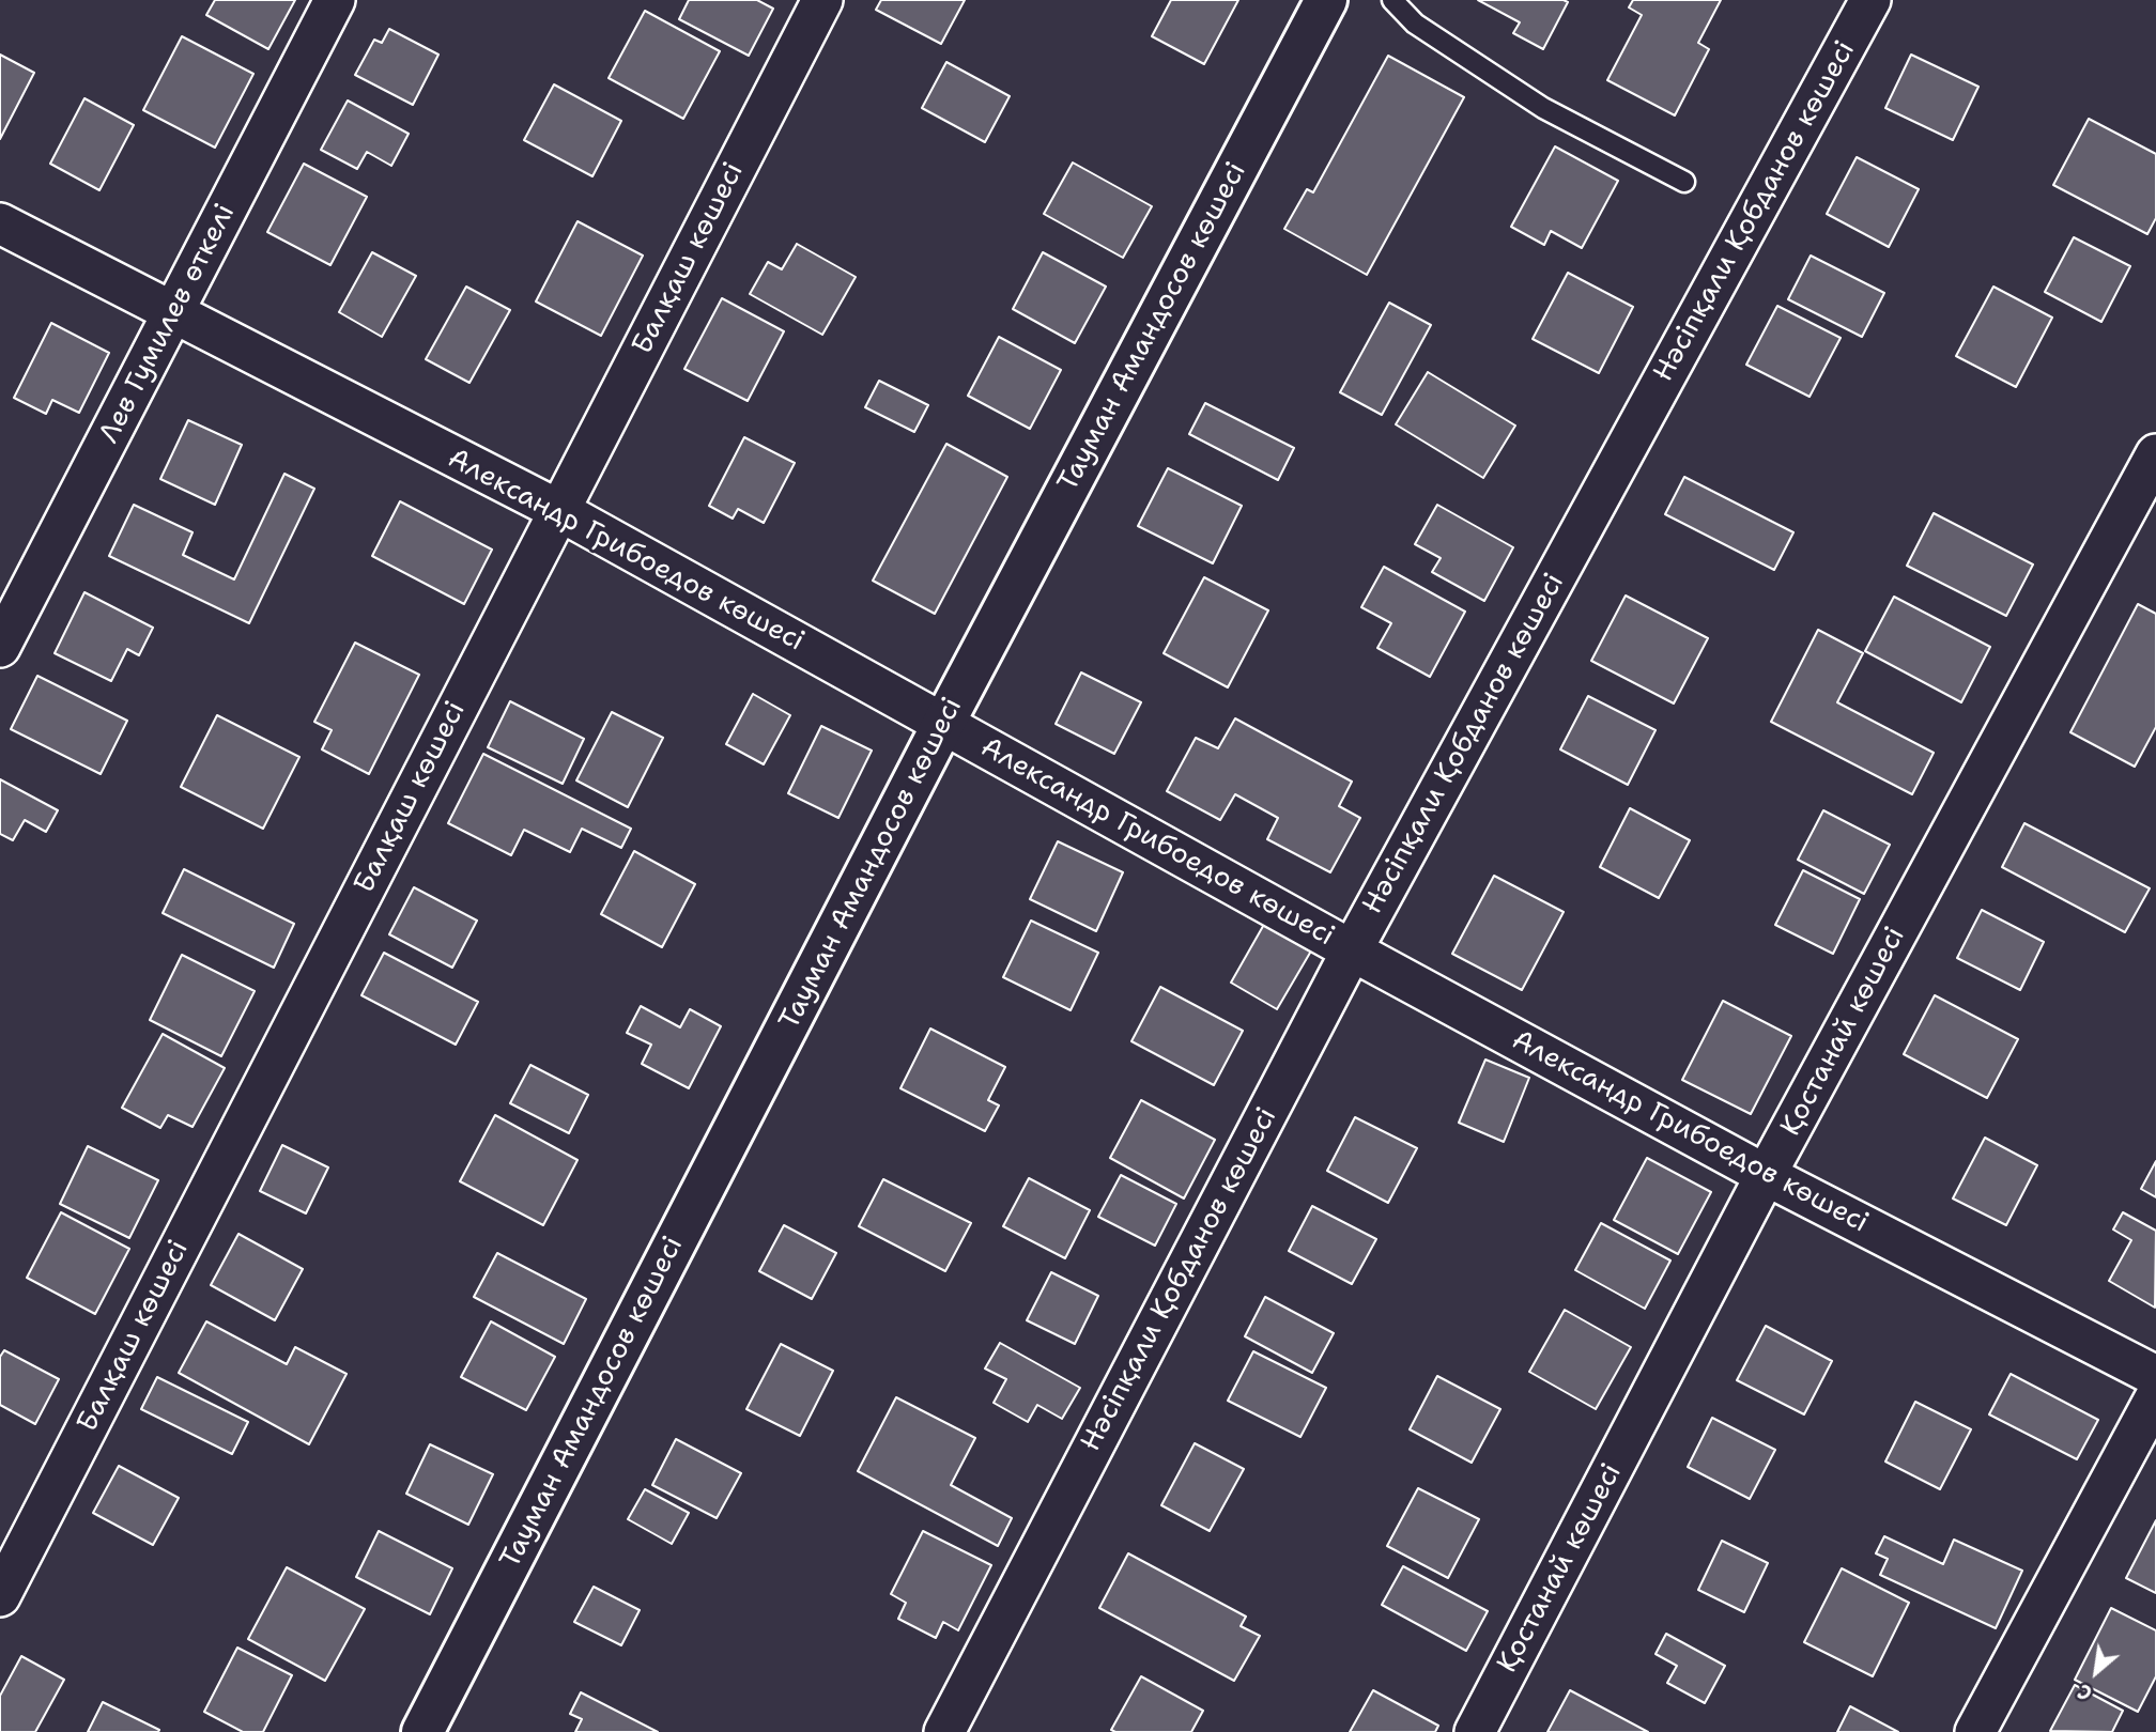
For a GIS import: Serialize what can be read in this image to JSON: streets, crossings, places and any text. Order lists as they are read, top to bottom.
{
  "streets": {
    "main road": ["Тауман Амандосов көшесі"],
    "street": [
      "Нәсіпқали Қобданов көшесі",
      "Балқаш көшесі",
      "Лев Гумилев өткелі",
      "Александр Грибоедов көшесі",
      "Қостанай көшесі"
    ]
  },
  "crossings": [
    ["Нәсіпқали Қобданов көшесі", "Александр Грибоедов көшесі"],
    ["Балқаш көшесі", "Александр Грибоедов көшесі"],
    ["Лев Гумилев өткелі", "Александр Грибоедов көшесі"],
    ["Тауман Амандосов көшесі", "Александр Грибоедов көшесі"],
    ["Александр Грибоедов көшесі", "Қостанай көшесі"]
  ],
  "north": "bottom left"
}
